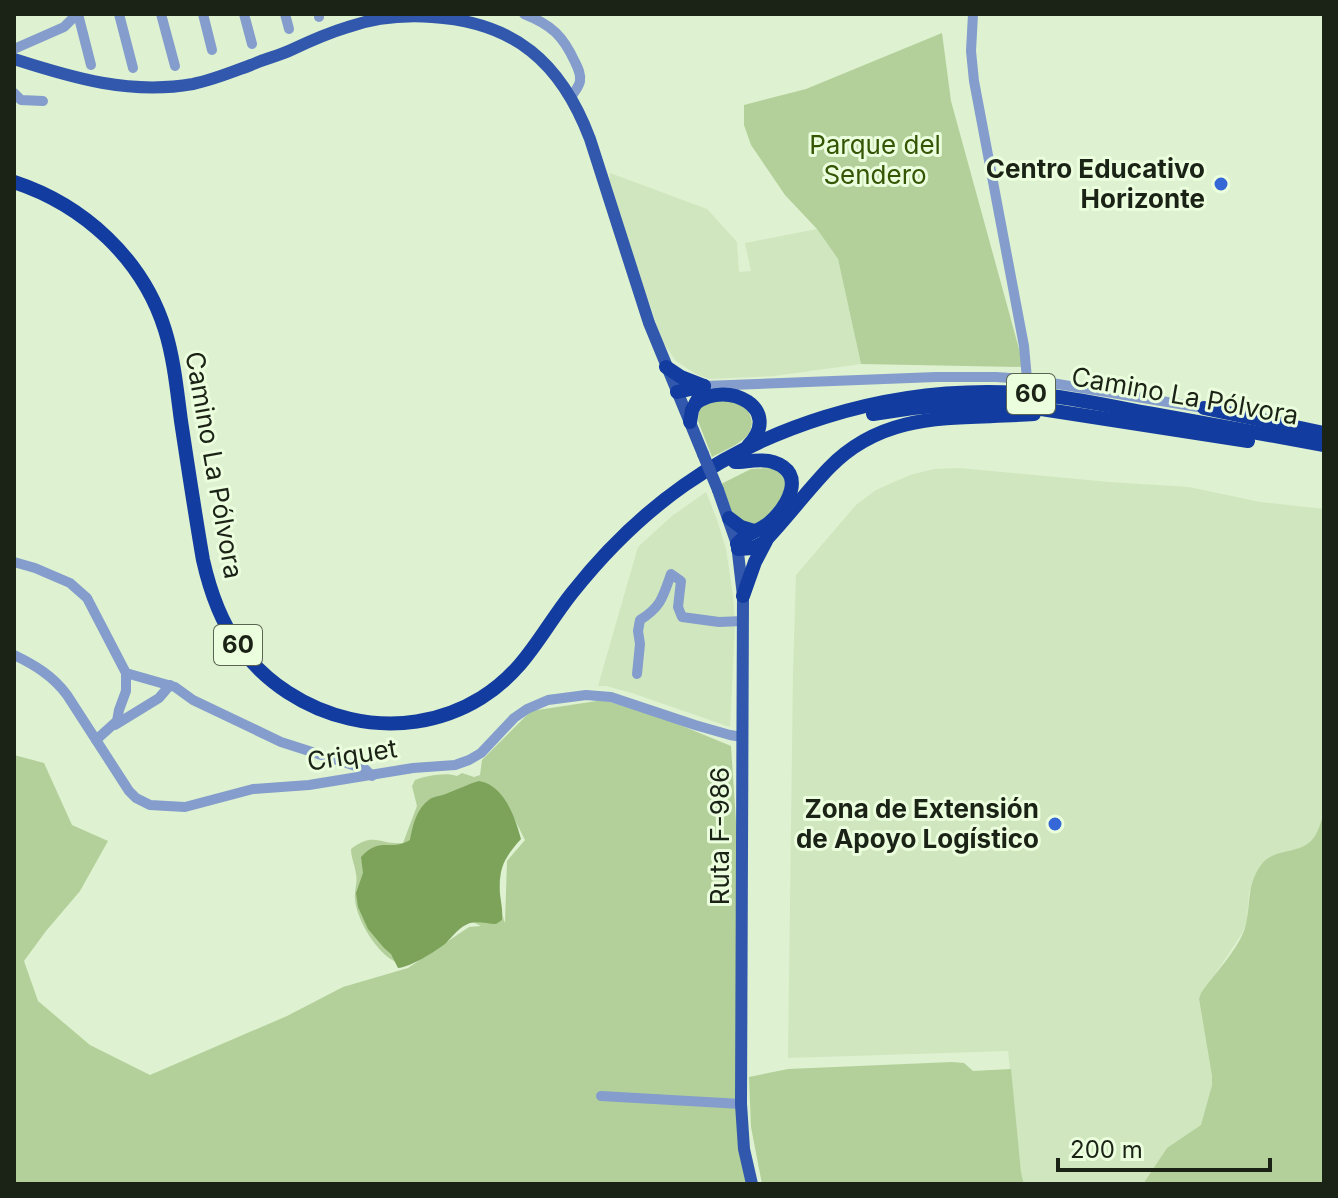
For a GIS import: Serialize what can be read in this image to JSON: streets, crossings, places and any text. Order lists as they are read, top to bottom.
{
  "streets": {
    "highway": ["60", "Camino La Pólvora"],
    "main road": ["Ruta F-986"],
    "street": ["Criquet"]
  },
  "crossings": [
    ["Criquet", "Ruta F-986"]
  ],
  "parks": ["Parque del Sendero"],
  "places": ["Centro Educativo Horizonte", "Zona de Extensión de Apoyo Logístico"],
  "scale_bar": "200 m"
}
